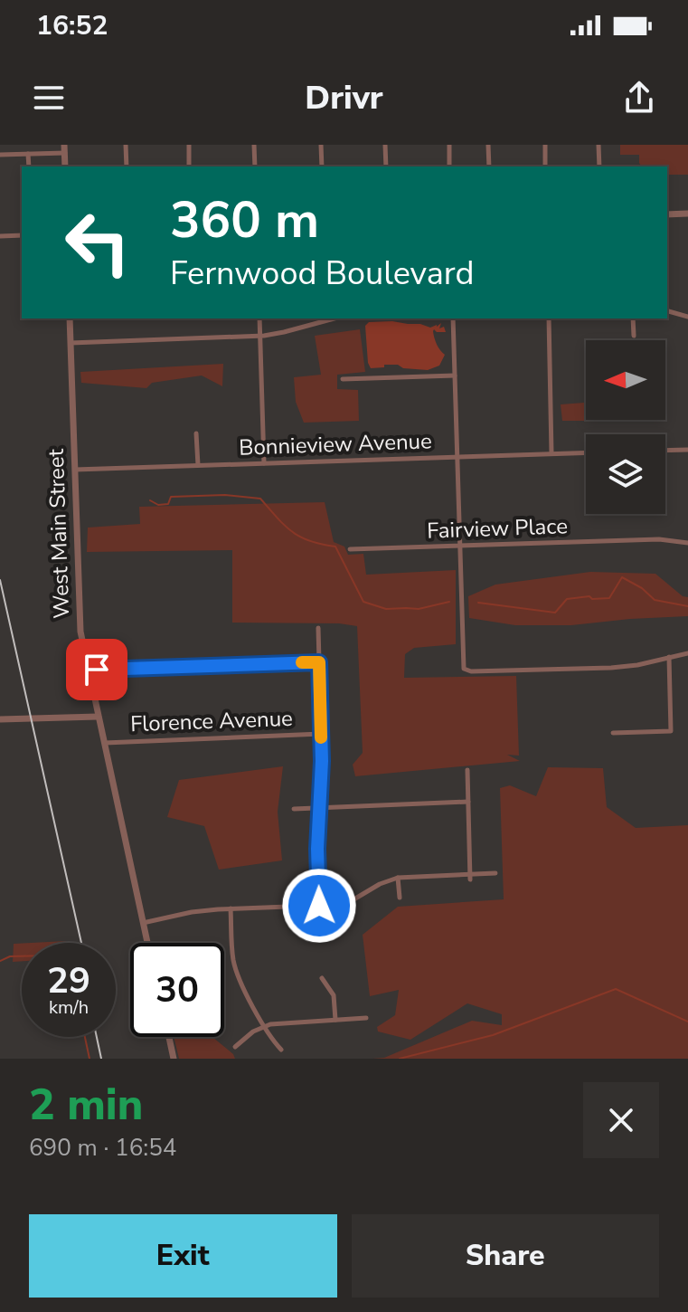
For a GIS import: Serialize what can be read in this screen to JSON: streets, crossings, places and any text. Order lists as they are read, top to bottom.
{
  "streets": {
    "street": [
      "Bonnieview Avenue",
      "Fairview Place",
      "West Main Street",
      "Florence Avenue"
    ]
  },
  "crossings": [
    ["Bonnieview Avenue", "West Main Street"],
    ["West Main Street", "Florence Avenue"]
  ],
  "north": "left",
  "page": {
    "status": "16:52",
    "header": "Drivr",
    "turn": ["360 m", "Fernwood Boulevard"],
    "speed": "29 km/h",
    "limit": "30",
    "heading": ["2 min", "690 m · 16:54"],
    "buttons": ["Exit", "Share"]
  }
}
